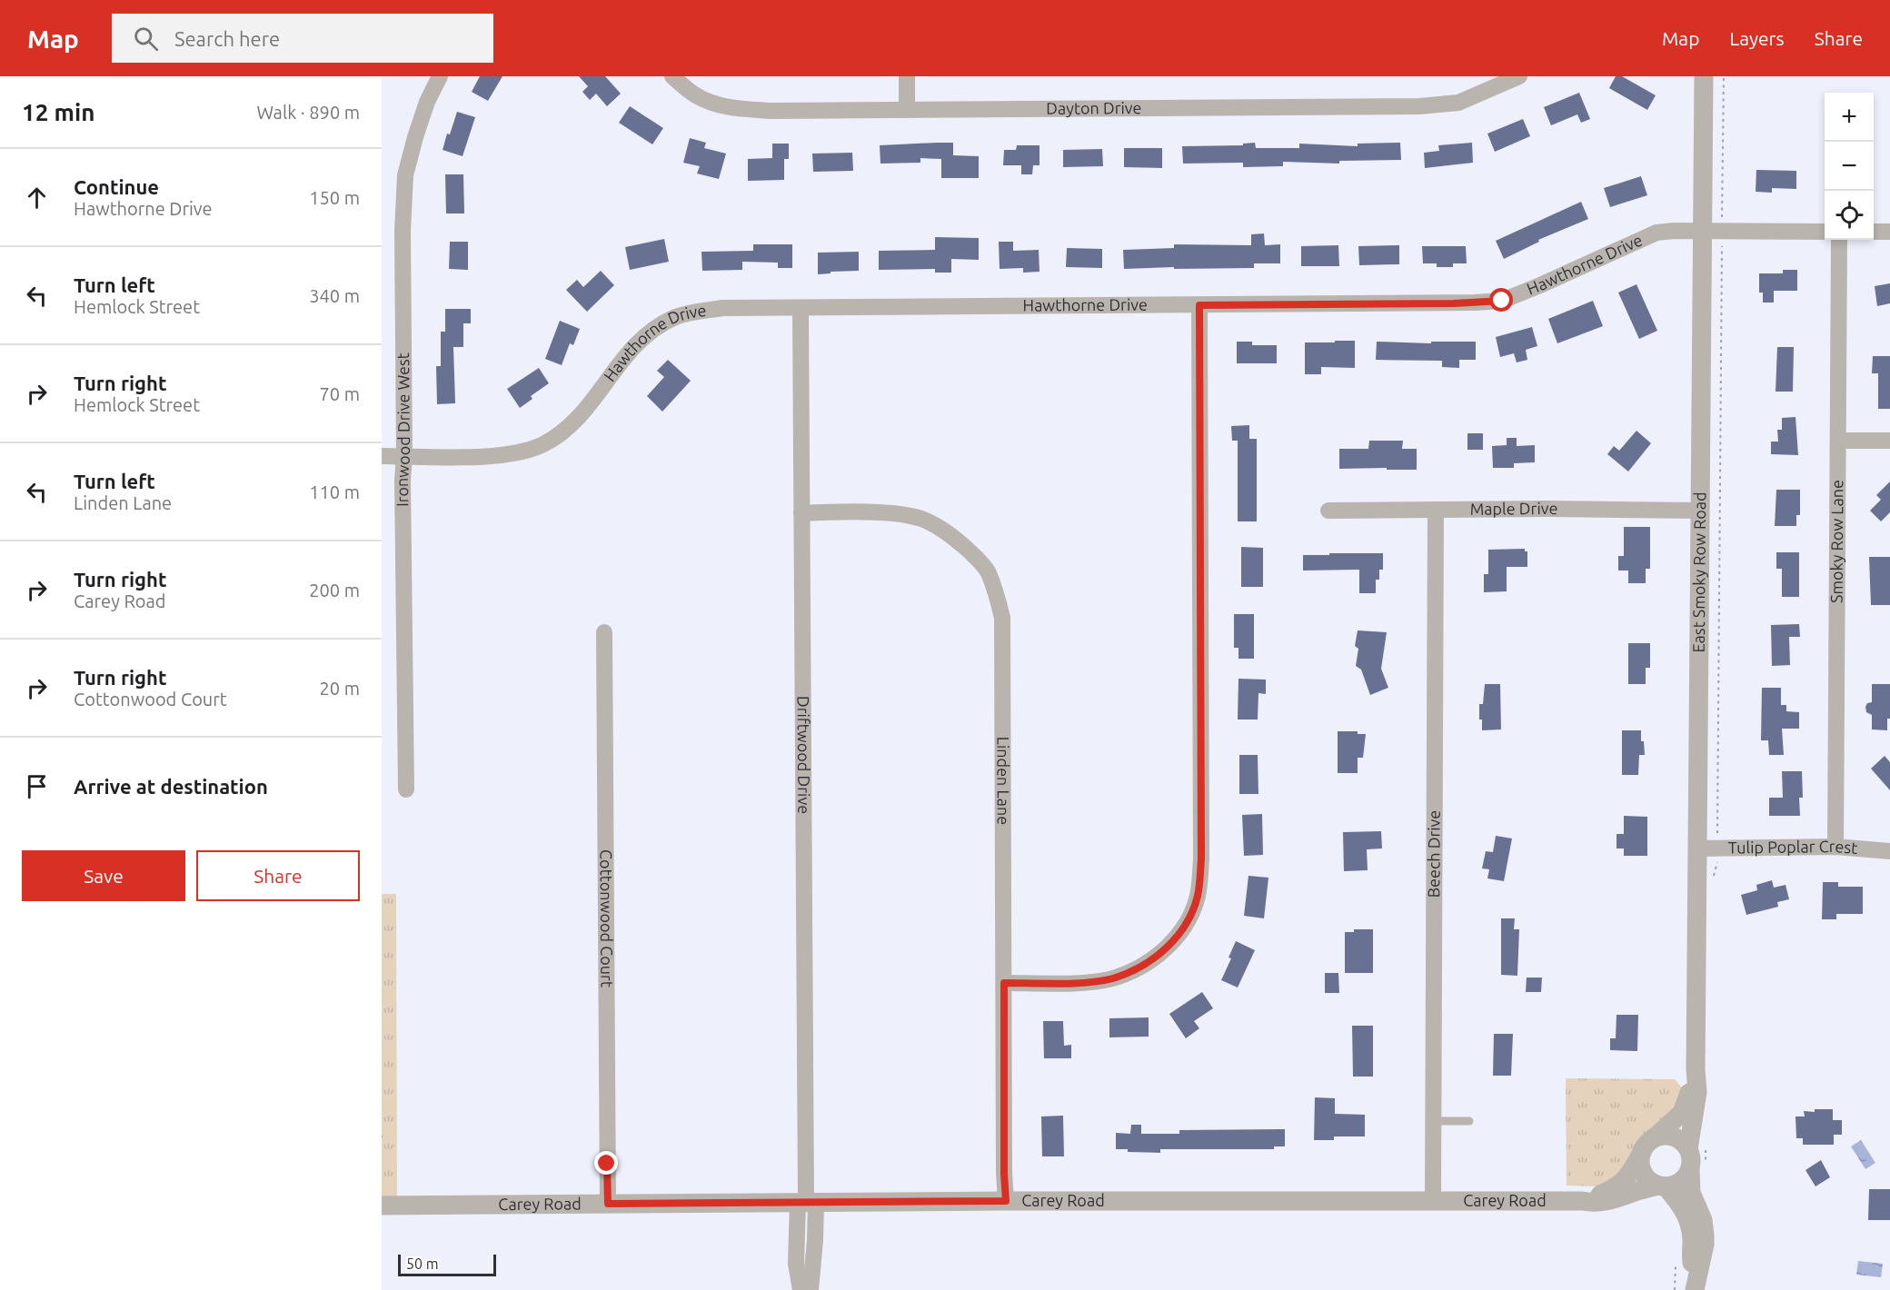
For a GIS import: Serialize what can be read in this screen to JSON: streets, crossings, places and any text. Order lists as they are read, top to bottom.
{
  "streets": {
    "street": [
      "Dayton Drive",
      "Hawthorne Drive",
      "Ironwood Drive West",
      "Maple Drive",
      "Smoky Row Lane",
      "East Smoky Row Road",
      "Driftwood Drive",
      "Linden Lane",
      "Tulip Poplar Crest",
      "Beech Drive",
      "Cottonwood Court",
      "Carey Road"
    ]
  },
  "crossings": [
    ["Hawthorne Drive", "Ironwood Drive West"],
    ["Hawthorne Drive", "East Smoky Row Road"],
    ["Hawthorne Drive", "Driftwood Drive"],
    ["Maple Drive", "East Smoky Row Road"],
    ["Maple Drive", "Beech Drive"],
    ["Smoky Row Lane", "Tulip Poplar Crest"],
    ["East Smoky Row Road", "Tulip Poplar Crest"],
    ["East Smoky Row Road", "Carey Road"],
    ["Driftwood Drive", "Linden Lane"],
    ["Driftwood Drive", "Carey Road"],
    ["Linden Lane", "Carey Road"],
    ["Beech Drive", "Carey Road"],
    ["Cottonwood Court", "Carey Road"]
  ],
  "scale_bar": "50 m",
  "page": {
    "header": "Map",
    "search": "Search here",
    "nav": ["Map", "Layers", "Share"],
    "heading": ["12 min", "Walk · 890 m"],
    "map_buttons": ["+", "−"],
    "list": [
      ["Continue", "Hawthorne Drive", "150 m"],
      ["Turn left", "Hemlock Street", "340 m"],
      ["Turn right", "Hemlock Street", "70 m"],
      ["Turn left", "Linden Lane", "110 m"],
      ["Turn right", "Carey Road", "200 m"],
      ["Turn right", "Cottonwood Court", "20 m"],
      "Arrive at destination"
    ],
    "buttons": ["Save", "Share"],
    "scale": "50 m"
  }
}
